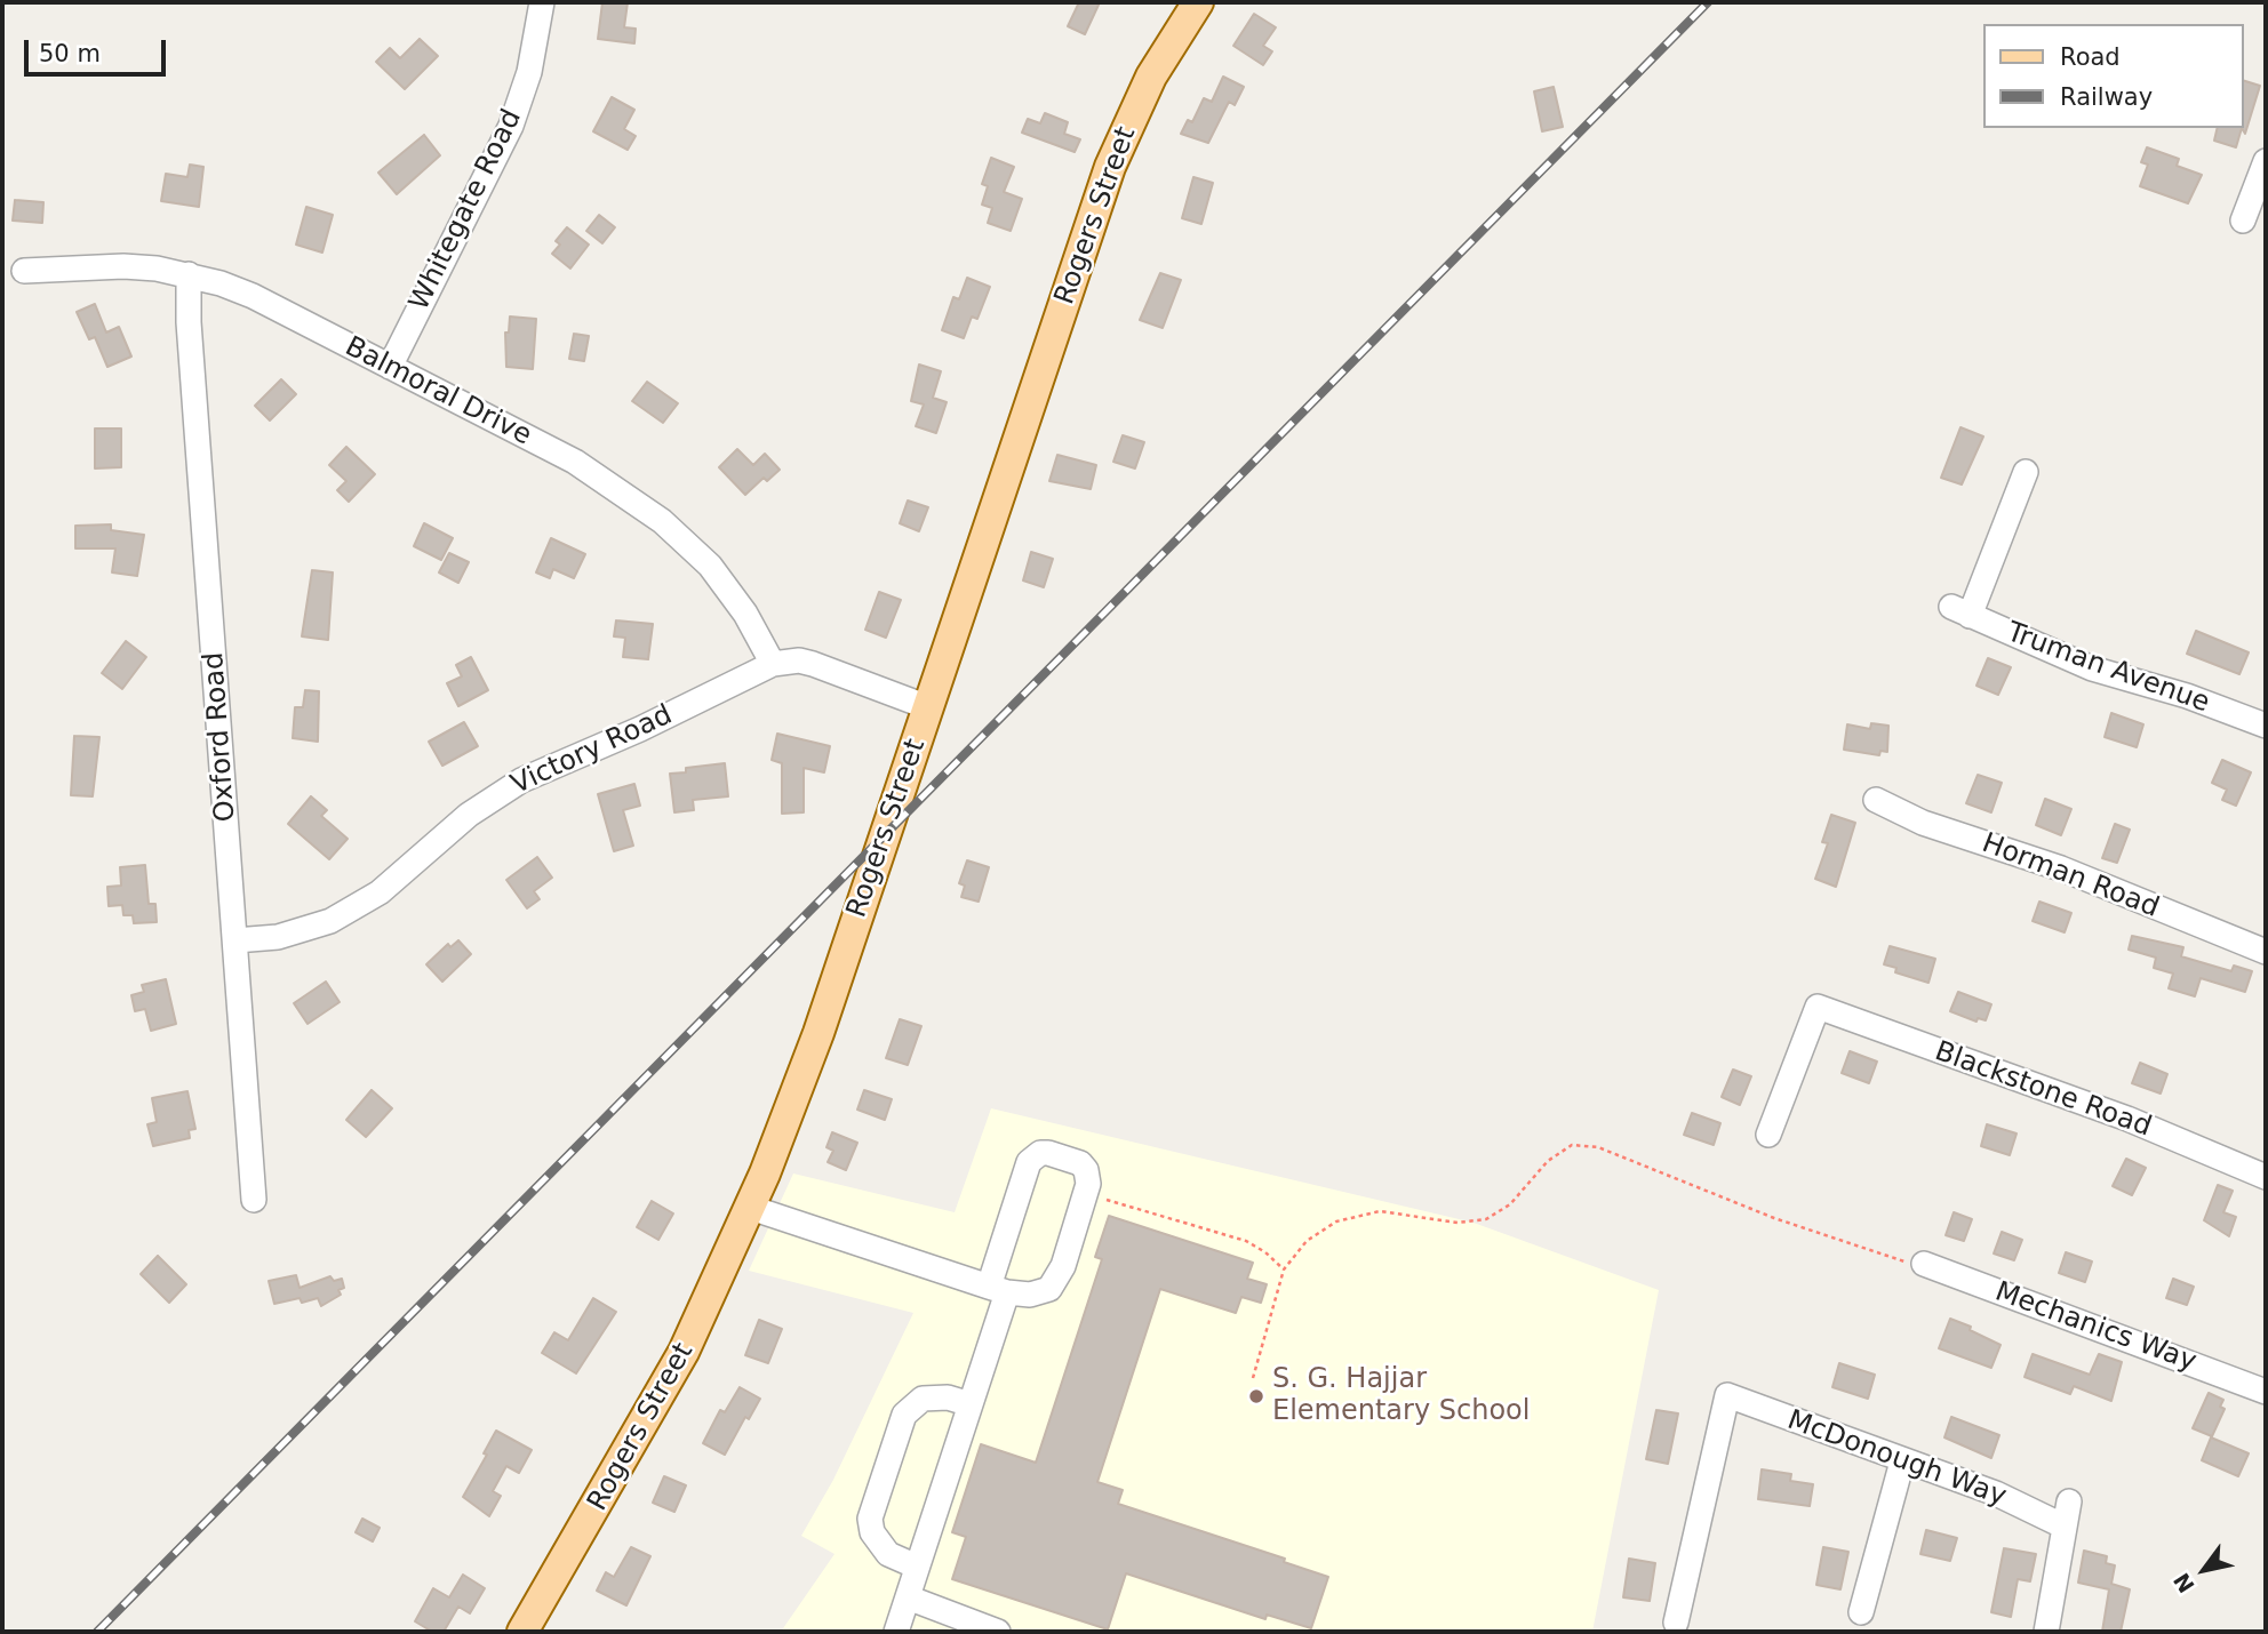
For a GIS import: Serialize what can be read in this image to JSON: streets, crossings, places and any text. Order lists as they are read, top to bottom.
{
  "streets": {
    "main road": ["Rogers Street"],
    "street": [
      "Whitegate Road",
      "Balmoral Drive",
      "Truman Avenue",
      "Oxford Road",
      "Victory Road",
      "Horman Road",
      "Blackstone Road",
      "Mechanics Way",
      "McDonough Way"
    ]
  },
  "crossings": [
    ["Whitegate Road", "Balmoral Drive"],
    ["Rogers Street", "Victory Road"],
    ["Balmoral Drive", "Oxford Road"],
    ["Balmoral Drive", "Victory Road"],
    ["Oxford Road", "Victory Road"]
  ],
  "places": ["S. G. Hajjar Elementary School"],
  "legend": ["Road", "Railway"],
  "scale_bar": "50 m",
  "north": "bottom left"
}
